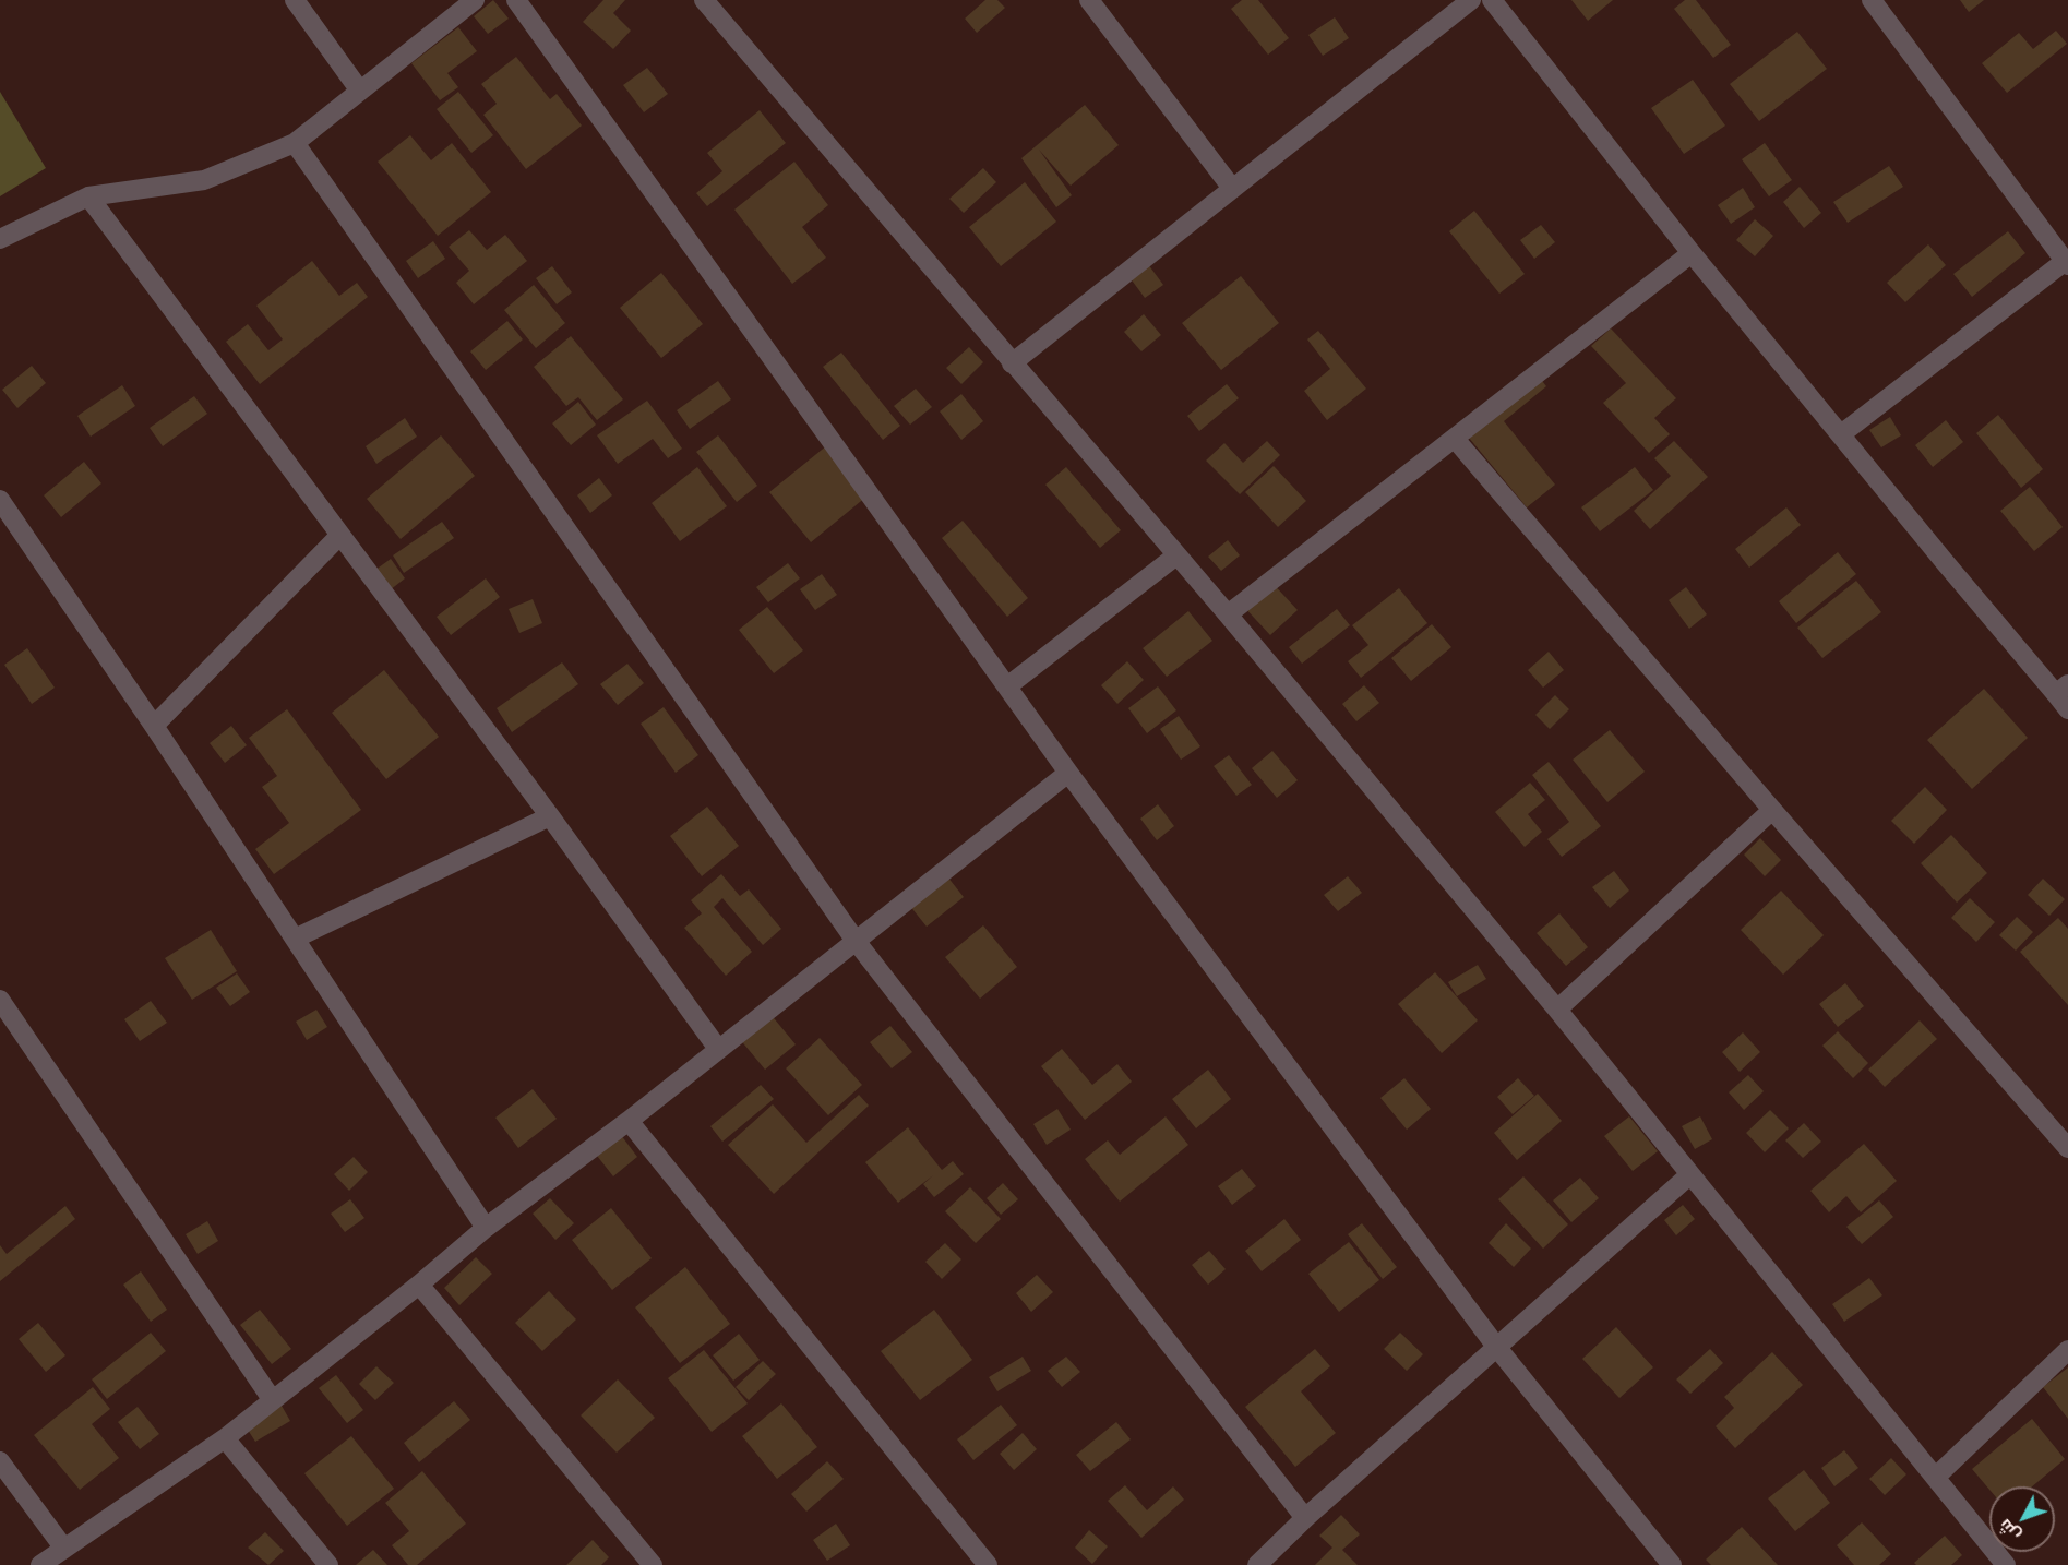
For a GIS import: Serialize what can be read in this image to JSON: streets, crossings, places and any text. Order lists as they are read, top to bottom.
{
  "north": "bottom left"
}
